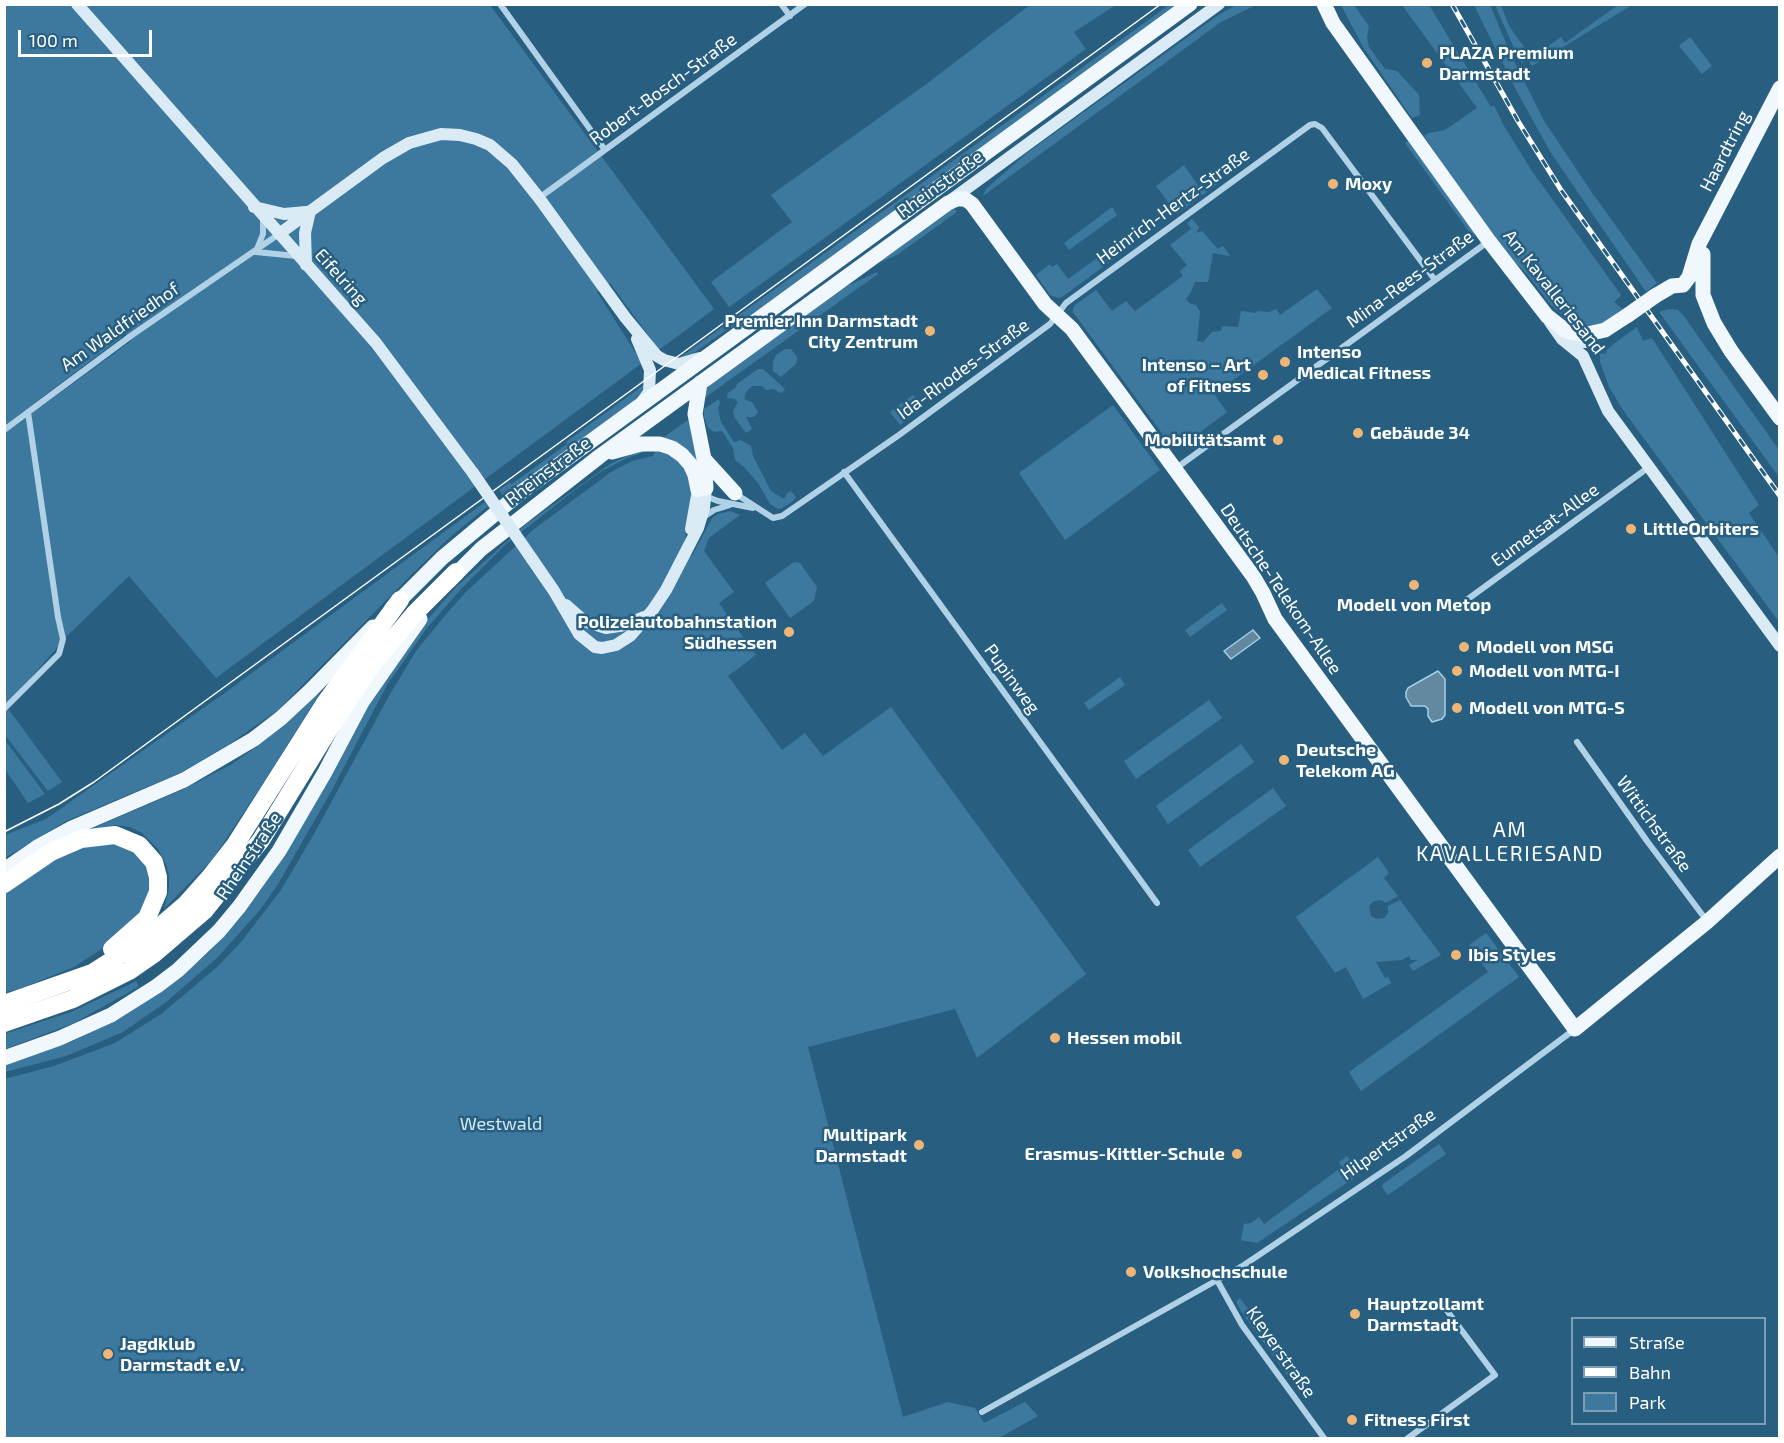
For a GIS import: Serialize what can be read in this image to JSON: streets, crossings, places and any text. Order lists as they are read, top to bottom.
{
  "streets": {
    "main road": [
      "Haardtring",
      "Rheinstraße",
      "Eifelring",
      "Am Kavalleriesand",
      "Deutsche-Telekom-Allee",
      "Hilpertstraße"
    ],
    "street": [
      "Robert-Bosch-Straße",
      "Heinrich-Hertz-Straße",
      "Mina-Rees-Straße",
      "Am Waldfriedhof",
      "Ida-Rhodes-Straße",
      "Eumetsat-Allee",
      "Pupinweg",
      "Wittichstraße",
      "Kleyerstraße"
    ]
  },
  "crossings": [
    ["Rheinstraße", "Deutsche-Telekom-Allee"],
    ["Heinrich-Hertz-Straße", "Mina-Rees-Straße"],
    ["Heinrich-Hertz-Straße", "Ida-Rhodes-Straße"],
    ["Heinrich-Hertz-Straße", "Deutsche-Telekom-Allee"],
    ["Eifelring", "Am Waldfriedhof"],
    ["Mina-Rees-Straße", "Am Kavalleriesand"],
    ["Mina-Rees-Straße", "Deutsche-Telekom-Allee"],
    ["Am Kavalleriesand", "Eumetsat-Allee"],
    ["Ida-Rhodes-Straße", "Deutsche-Telekom-Allee"],
    ["Ida-Rhodes-Straße", "Pupinweg"],
    ["Deutsche-Telekom-Allee", "Hilpertstraße"],
    ["Wittichstraße", "Hilpertstraße"],
    ["Hilpertstraße", "Kleyerstraße"]
  ],
  "districts": ["AM KAVALLERIESAND"],
  "parks": ["Westwald"],
  "places": [
    "PLAZA Premium Darmstadt",
    "Moxy",
    "Premier Inn Darmstadt City Zentrum",
    "Intenso Medical Fitness",
    "Intenso – Art of Fitness",
    "Gebäude 34",
    "Mobilitätsamt",
    "LittleOrbiters",
    "Modell von Metop",
    "Polizeiautobahnstation Südhessen",
    "Modell von MSG",
    "Modell von MTG-I",
    "Modell von MTG-S",
    "Deutsche Telekom AG",
    "Ibis Styles",
    "Hessen mobil",
    "Multipark Darmstadt",
    "Erasmus-Kittler-Schule",
    "Volkshochschule",
    "Hauptzollamt Darmstadt",
    "Jagdklub Darmstadt e.V.",
    "Fitness First"
  ],
  "legend": ["Straße", "Bahn", "Park"],
  "scale_bar": "100 m"
}
